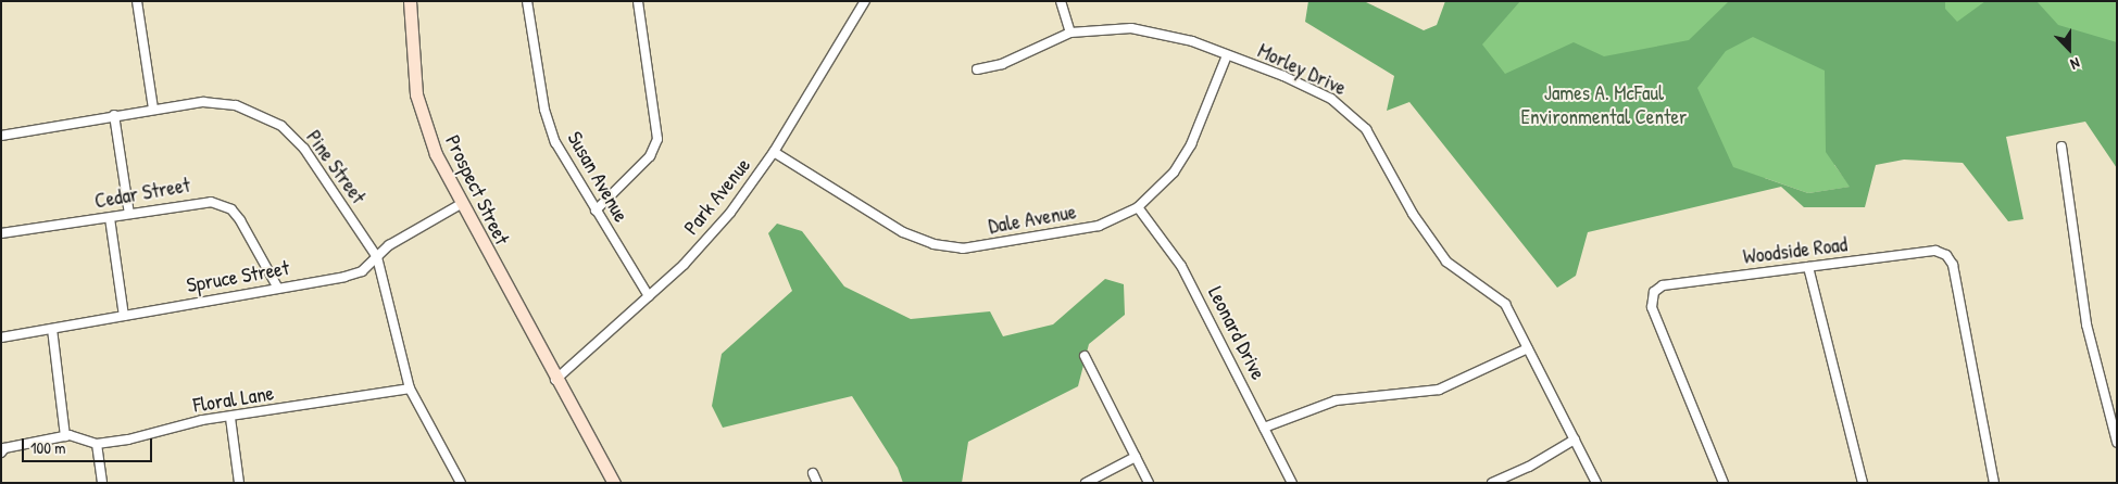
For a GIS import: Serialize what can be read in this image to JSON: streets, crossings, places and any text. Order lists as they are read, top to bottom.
{
  "streets": {
    "main road": ["Prospect Street"],
    "street": [
      "Morley Drive",
      "Pine Street",
      "Susan Avenue",
      "Cedar Street",
      "Park Avenue",
      "Dale Avenue",
      "Woodside Road",
      "Spruce Street",
      "Leonard Drive",
      "Floral Lane"
    ]
  },
  "crossings": [
    ["Morley Drive", "Dale Avenue"],
    ["Pine Street", "Spruce Street"],
    ["Pine Street", "Floral Lane"],
    ["Susan Avenue", "Park Avenue"],
    ["Prospect Street", "Park Avenue"],
    ["Prospect Street", "Spruce Street"],
    ["Cedar Street", "Spruce Street"],
    ["Park Avenue", "Dale Avenue"],
    ["Dale Avenue", "Leonard Drive"]
  ],
  "parks": ["James A. McFaul Environmental Center"],
  "scale_bar": "100 m",
  "north": "bottom"
}
